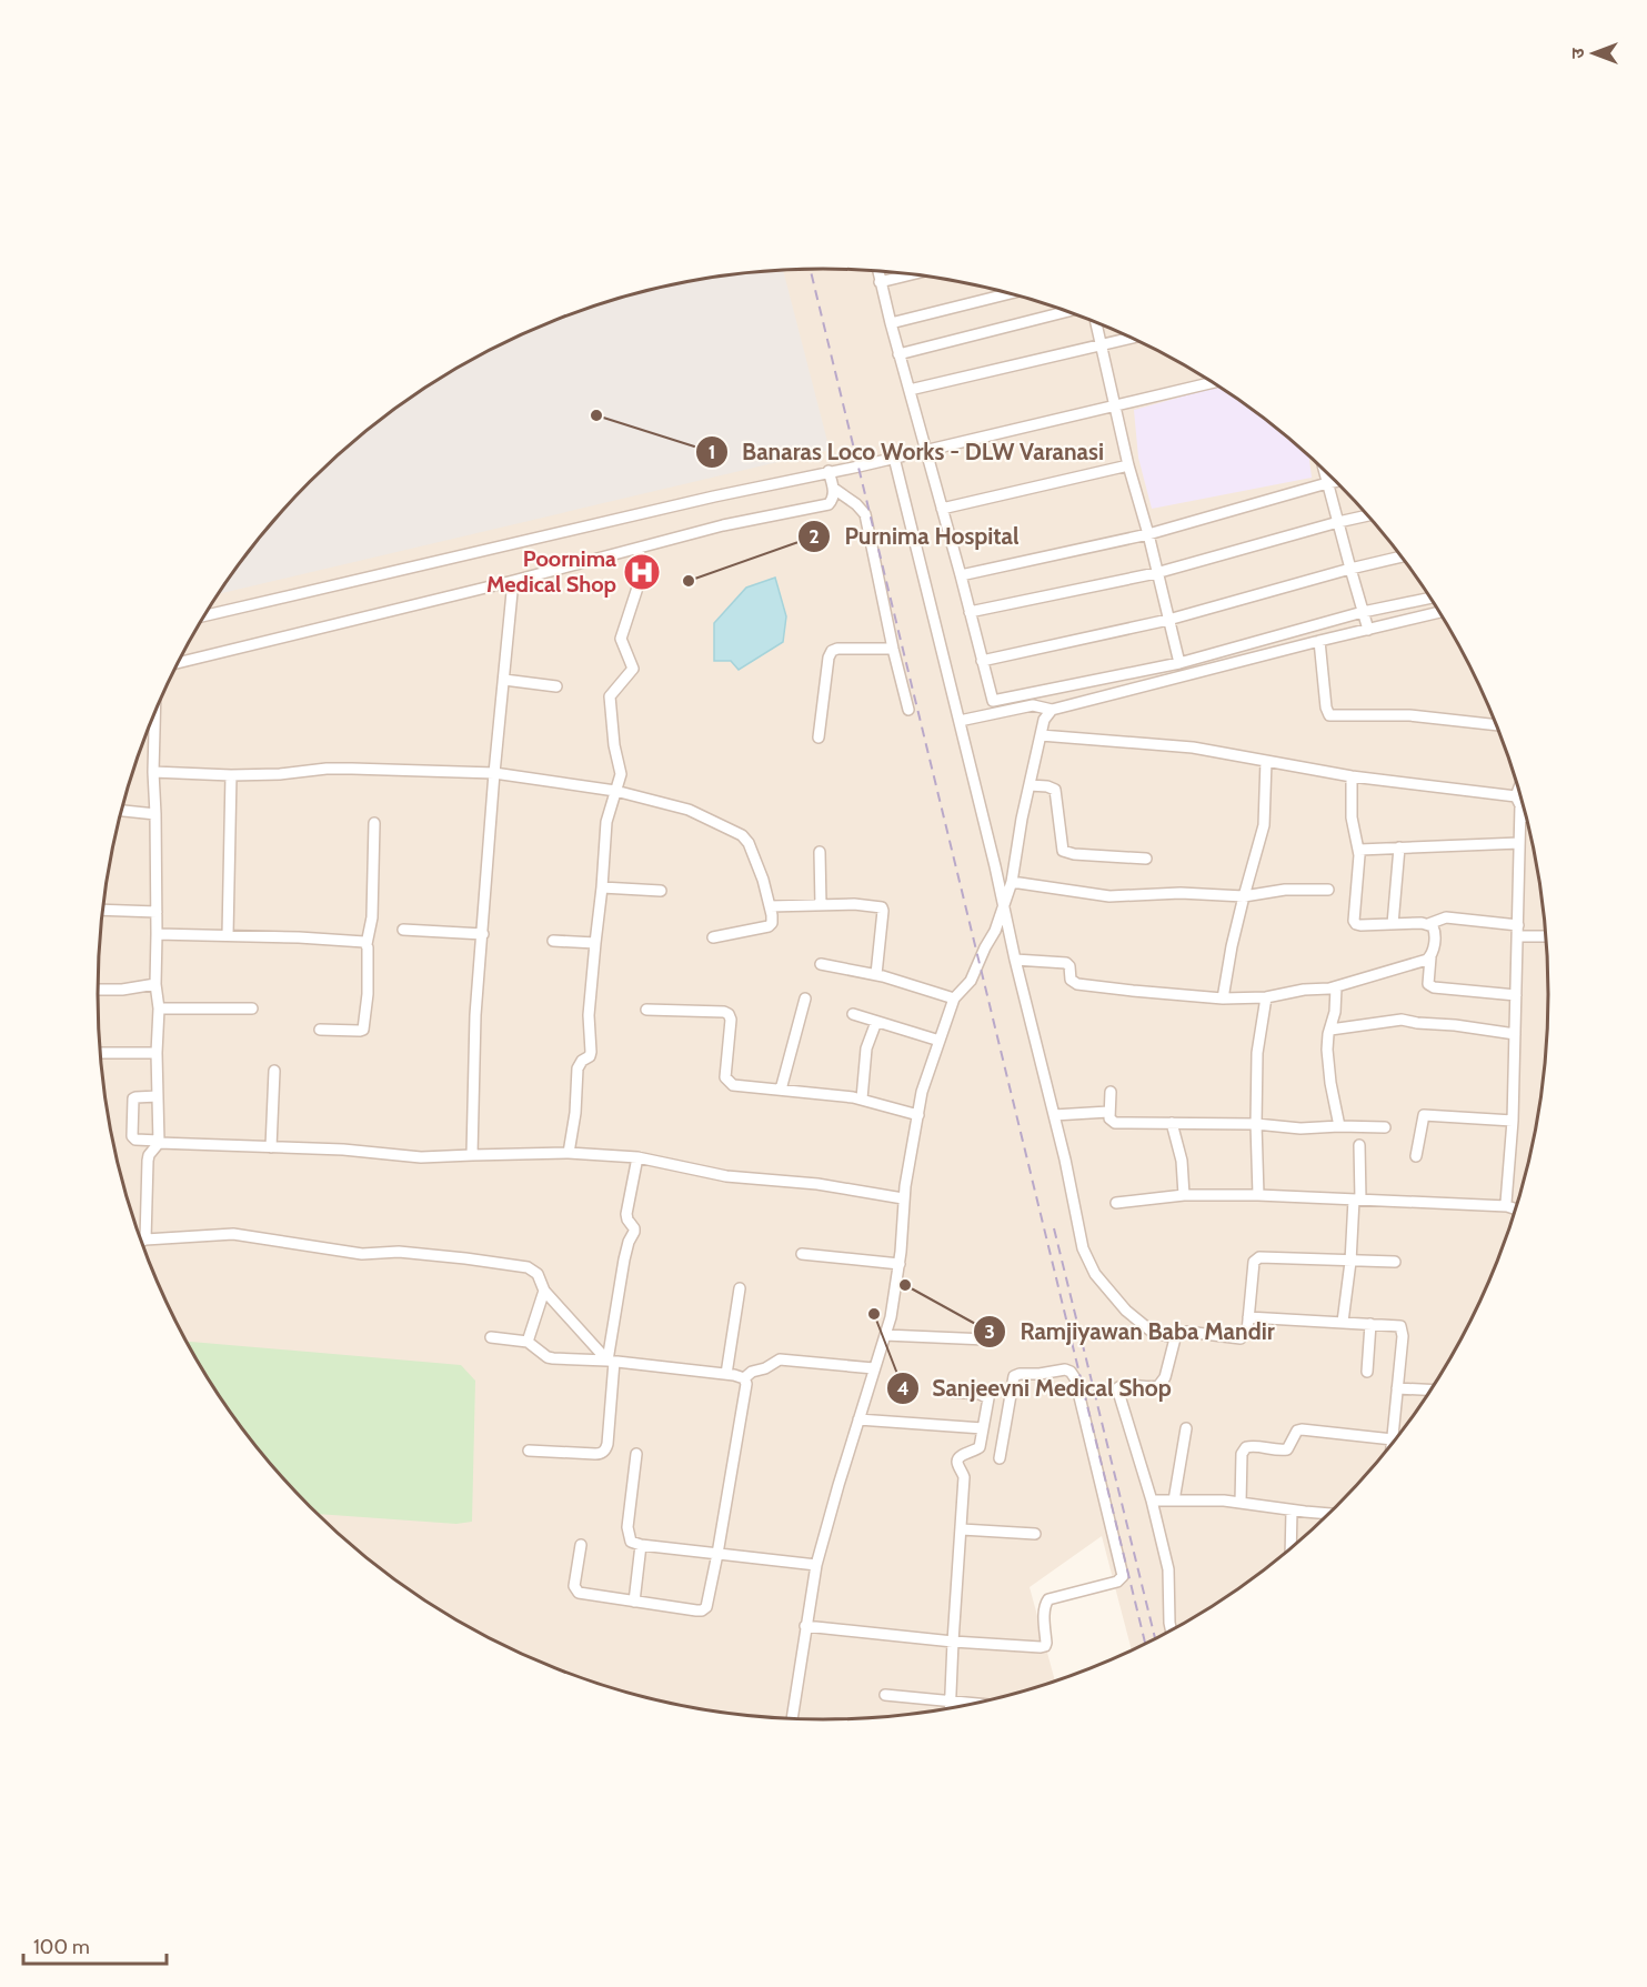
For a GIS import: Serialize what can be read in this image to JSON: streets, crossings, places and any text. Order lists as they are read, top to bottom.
{
  "places": {
    "other": [
      "Banaras Loco Works - DLW Varanasi",
      "Purnima Hospital",
      "Ramjiyawan Baba Mandir",
      "Sanjeevni Medical Shop"
    ],
    "hospital": ["Poornima Medical Shop"]
  },
  "scale_bar": "100 m",
  "north": "left"
}
